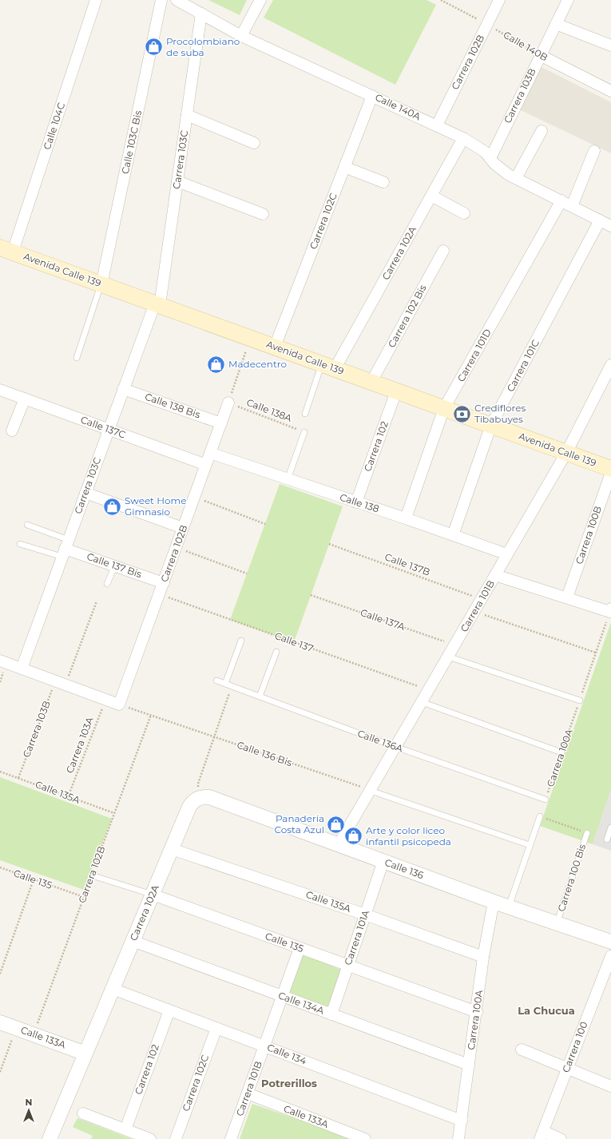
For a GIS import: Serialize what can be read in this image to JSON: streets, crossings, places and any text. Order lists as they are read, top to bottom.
{
  "streets": {
    "main road": ["Avenida Calle 139"],
    "street": [
      "Calle 140B",
      "Carrera 102B",
      "Carrera 103B",
      "Calle 140A",
      "Calle 104C",
      "Calle 103C Bis",
      "Carrera 103C",
      "Carrera 102C",
      "Carrera 102A",
      "Carrera 102 Bis",
      "Carrera 101D",
      "Carrera 101C",
      "Calle 138 Bis",
      "Calle 137C",
      "Carrera 102",
      "Calle 138",
      "Carrera 100B",
      "Calle 137 Bis",
      "Carrera 101B",
      "Carrera 100A",
      "Calle 135A",
      "Calle 136",
      "Calle 135",
      "Carrera 101A",
      "Calle 134A",
      "Calle 133A",
      "Carrera 100",
      "Calle 134"
    ],
    "lane": ["Calle 136A", "Carrera 100 Bis"],
    "path": [
      "Calle 138A",
      "Calle 137B",
      "Calle 137A",
      "Calle 137",
      "Carrera 103A",
      "Calle 136 Bis"
    ]
  },
  "crossings": [
    ["Calle 140B", "Carrera 102B"],
    ["Calle 140B", "Carrera 103B"],
    ["Carrera 102B", "Calle 140A"],
    ["Carrera 102B", "Calle 138 Bis"],
    ["Carrera 102B", "Calle 138A"],
    ["Carrera 102B", "Calle 137C"],
    ["Carrera 102B", "Calle 138"],
    ["Carrera 102B", "Calle 137 Bis"],
    ["Carrera 102B", "Calle 137"],
    ["Carrera 102B", "Calle 136 Bis"],
    ["Carrera 102B", "Calle 135A"],
    ["Carrera 102B", "Calle 135"],
    ["Carrera 102B", "Calle 133A"],
    ["Carrera 103B", "Calle 140A"],
    ["Carrera 103B", "Calle 135A"],
    ["Calle 140A", "Carrera 103C"],
    ["Calle 140A", "Carrera 102C"],
    ["Calle 140A", "Carrera 102A"],
    ["Calle 140A", "Carrera 101D"],
    ["Calle 140A", "Carrera 101C"],
    ["Calle 104C", "Avenida Calle 139"],
    ["Calle 103C Bis", "Avenida Calle 139"],
    ["Carrera 103C", "Avenida Calle 139"],
    ["Carrera 103C", "Calle 138 Bis"],
    ["Carrera 103C", "Calle 137C"],
    ["Carrera 103C", "Calle 137 Bis"],
    ["Carrera 102C", "Avenida Calle 139"],
    ["Carrera 102C", "Calle 134"],
    ["Carrera 102A", "Avenida Calle 139"],
    ["Carrera 102A", "Calle 135A"],
    ["Carrera 102A", "Calle 136"],
    ["Carrera 102A", "Calle 135"],
    ["Carrera 102A", "Calle 134A"],
    ["Carrera 102A", "Calle 133A"],
    ["Carrera 102A", "Calle 134"],
    ["Avenida Calle 139", "Carrera 102 Bis"],
    ["Avenida Calle 139", "Carrera 101D"],
    ["Avenida Calle 139", "Carrera 101C"],
    ["Avenida Calle 139", "Carrera 102"],
    ["Avenida Calle 139", "Carrera 101B"],
    ["Carrera 101D", "Calle 138"],
    ["Carrera 101C", "Calle 138"],
    ["Carrera 102", "Calle 138"],
    ["Carrera 102", "Calle 134"],
    ["Calle 138", "Carrera 101B"],
    ["Calle 137B", "Carrera 101B"],
    ["Carrera 101B", "Calle 137A"],
    ["Carrera 101B", "Calle 137"],
    ["Carrera 101B", "Calle 136A"],
    ["Carrera 101B", "Calle 136 Bis"],
    ["Carrera 101B", "Calle 136"],
    ["Carrera 101B", "Calle 135"],
    ["Carrera 101B", "Calle 134A"],
    ["Carrera 101B", "Calle 133A"],
    ["Carrera 101B", "Calle 134"],
    ["Calle 136A", "Carrera 100A"],
    ["Carrera 103A", "Calle 135A"],
    ["Carrera 100A", "Calle 135A"],
    ["Carrera 100A", "Calle 136"],
    ["Carrera 100A", "Calle 135"],
    ["Carrera 100A", "Calle 134A"],
    ["Carrera 100A", "Calle 134"],
    ["Calle 135A", "Carrera 101A"],
    ["Calle 136", "Carrera 100 Bis"],
    ["Calle 136", "Carrera 101A"],
    ["Calle 135", "Carrera 101A"],
    ["Carrera 101A", "Calle 134A"]
  ],
  "districts": ["La Chucua", "Potrerillos"],
  "places": {
    "shop": [
      "Procolombiano de suba",
      "Madecentro",
      "Sweet Home Gimnasio",
      "Panadería Costa Azul",
      "Arte y color liceo infantil psicopeda"
    ],
    "bank": ["Crediflores Tibabuyes"]
  },
  "north": "top"
}
